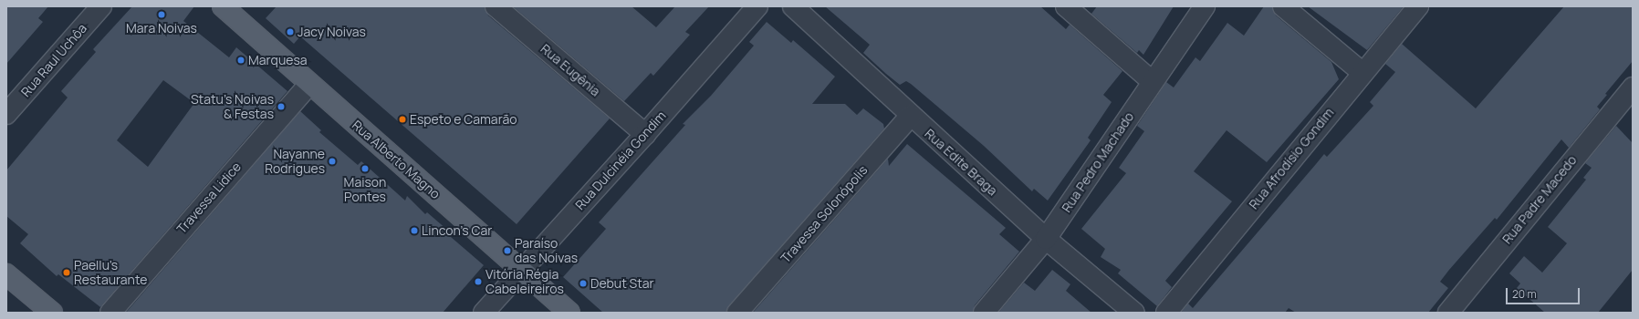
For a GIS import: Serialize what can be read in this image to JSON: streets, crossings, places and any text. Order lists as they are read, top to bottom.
{
  "streets": {
    "main road": ["Rua Alberto Magno"],
    "street": [
      "Rua Raul Uchôa",
      "Rua Eugênia",
      "Rua Afrodísio Gondim",
      "Rua Dulcinéia Gondim",
      "Rua Edite Braga",
      "Rua Pedro Machado",
      "Travessa Lidice",
      "Rua Padre Macedo",
      "Travessa Solonópolis"
    ]
  },
  "crossings": [
    ["Rua Eugênia", "Rua Dulcinéia Gondim"],
    ["Rua Alberto Magno", "Rua Dulcinéia Gondim"],
    ["Rua Alberto Magno", "Travessa Lidice"],
    ["Rua Edite Braga", "Rua Pedro Machado"],
    ["Rua Edite Braga", "Travessa Solonópolis"]
  ],
  "places": [
    "Mara Noivas",
    "Jacy Noivas",
    "Marquesa",
    "Statu's Noivas & Festas",
    "Espeto e Camarão",
    "Nayanne Rodrigues",
    "Maison Pontes",
    "Lincon's Car",
    "Paraíso das Noivas",
    "Paellu's Restaurante",
    "Vitória Régia Cabeleireiros",
    "Debut Star"
  ],
  "scale_bar": "20 m"
}
